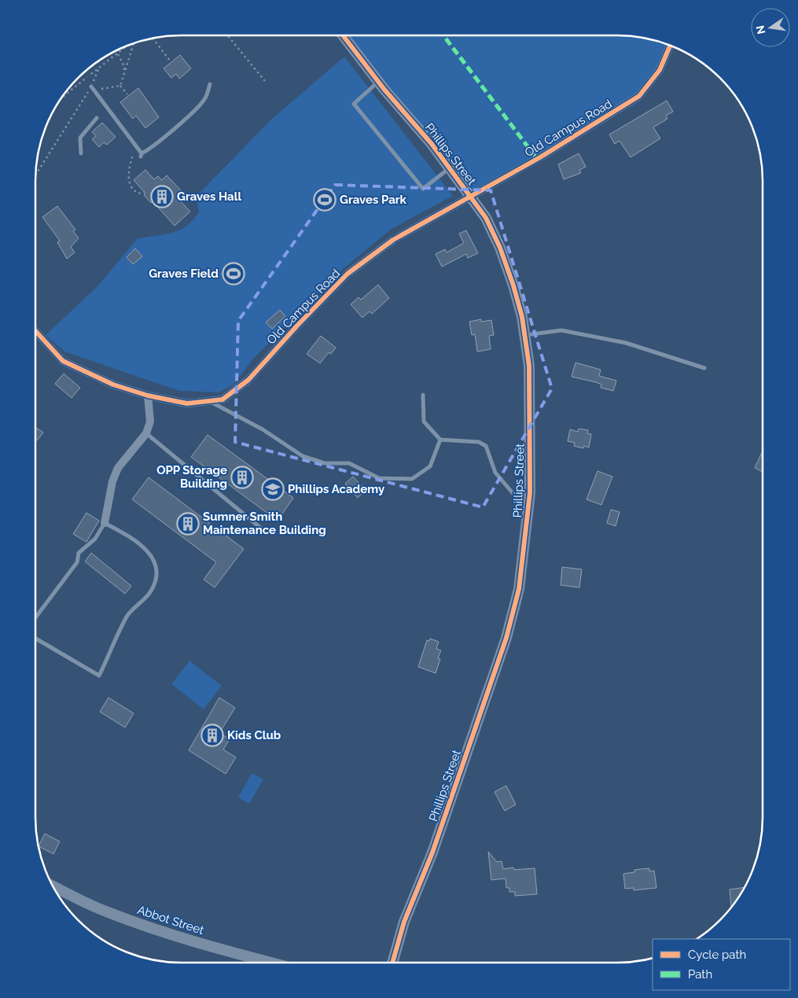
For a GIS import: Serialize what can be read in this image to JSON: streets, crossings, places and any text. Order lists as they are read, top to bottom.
{
  "streets": {
    "street": ["Old Campus Road", "Phillips Street", "Abbot Street"]
  },
  "crossings": [
    ["Old Campus Road", "Phillips Street"]
  ],
  "places": {
    "building": [
      "Graves Hall",
      "OPP Storage Building",
      "Sumner Smith Maintenance Building",
      "Kids Club"
    ],
    "sports": ["Graves Park", "Graves Field"],
    "school or university": ["Phillips Academy"]
  },
  "legend": ["Cycle path", "Path"],
  "north": "left"
}
